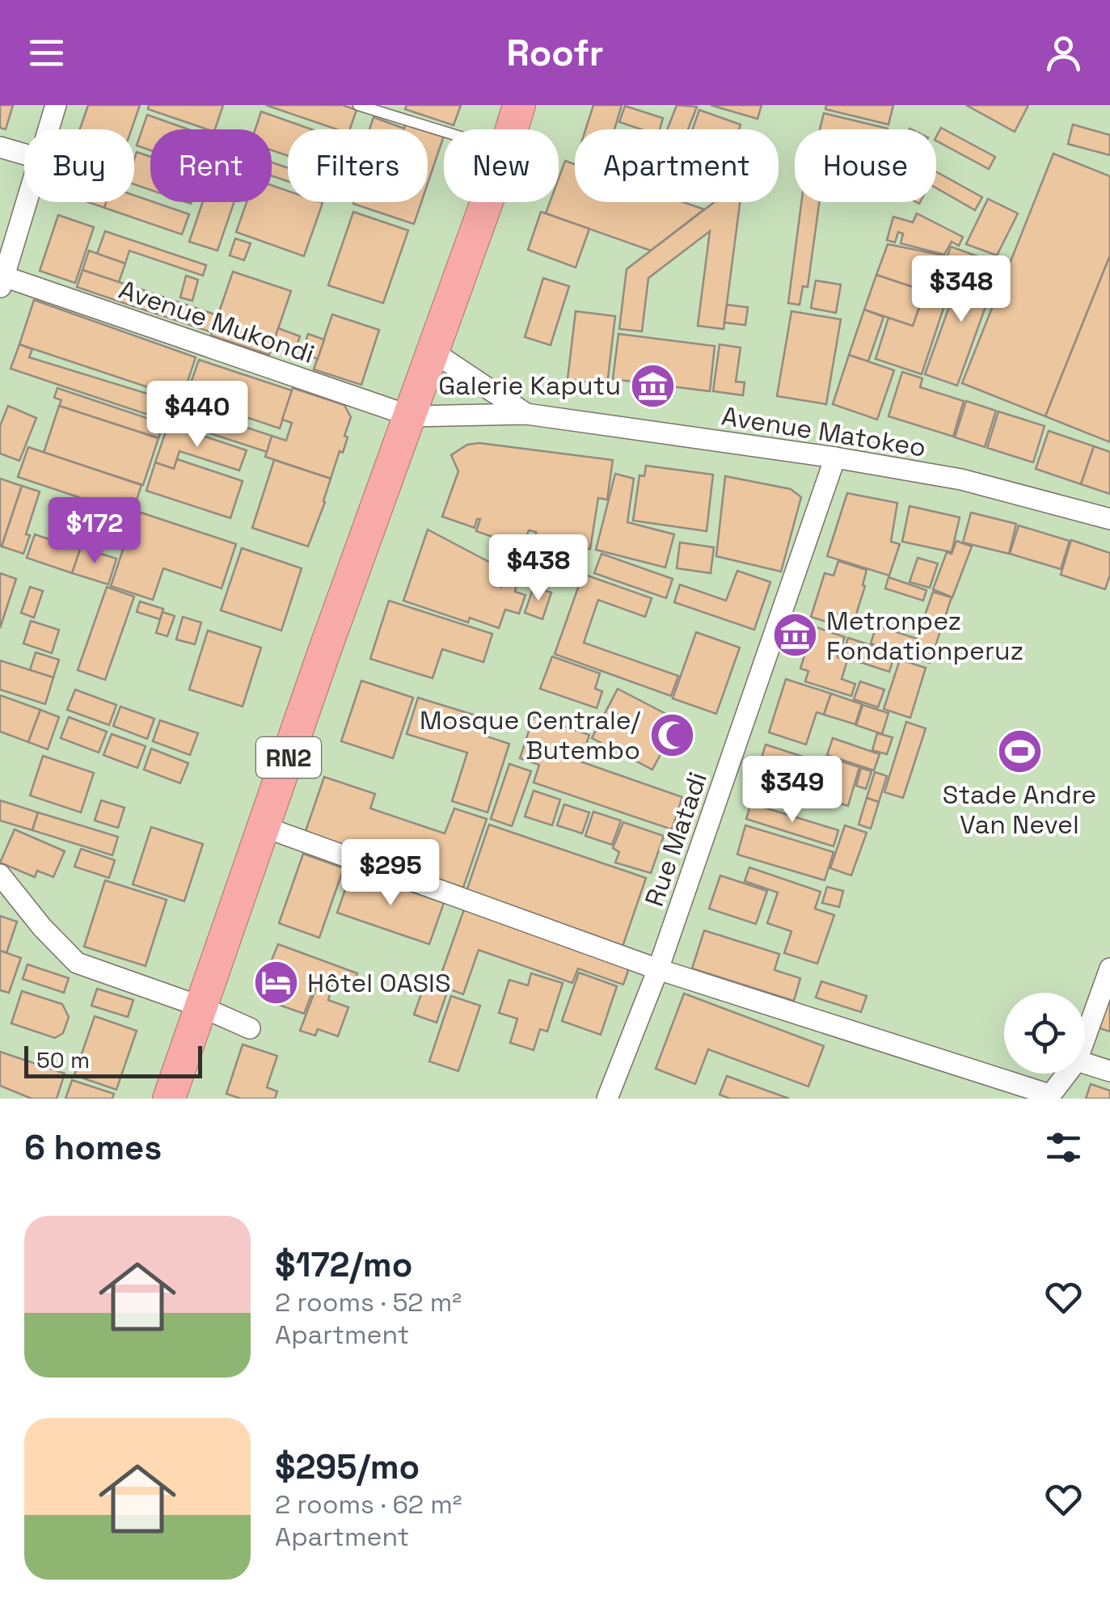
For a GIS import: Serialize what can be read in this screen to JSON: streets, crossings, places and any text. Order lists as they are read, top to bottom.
{
  "streets": {
    "highway": ["RN2"],
    "street": ["Avenue Mukondi", "Avenue Matokeo", "Rue Matadi"]
  },
  "crossings": [
    ["Avenue Mukondi", "Avenue Matokeo"],
    ["Avenue Mukondi", "RN2"],
    ["Avenue Matokeo", "RN2"],
    ["Avenue Matokeo", "Rue Matadi"]
  ],
  "places": {
    "museum": ["Galerie Kaputu", "Metronpez Fondationperuz"],
    "mosque": ["Mosque Centrale/ Butembo"],
    "sports": ["Stade Andre Van Nevel"],
    "hotel": ["Hôtel OASIS"]
  },
  "scale_bar": "50 m",
  "page": {
    "header": "Roofr",
    "chip": [
      "Buy",
      "Rent",
      "Filters",
      "New",
      "Apartment",
      "House"
    ],
    "price": [
      "$348",
      "$440",
      "$172",
      "$438",
      "$349",
      "$295"
    ],
    "scale": "50 m",
    "heading": "6 homes",
    "list": [
      {
        "name": "$172/mo",
        "note": "2 rooms · 52 m² · Apartment"
      },
      {
        "name": "$295/mo",
        "note": "2 rooms · 62 m² · Apartment"
      }
    ]
  }
}
